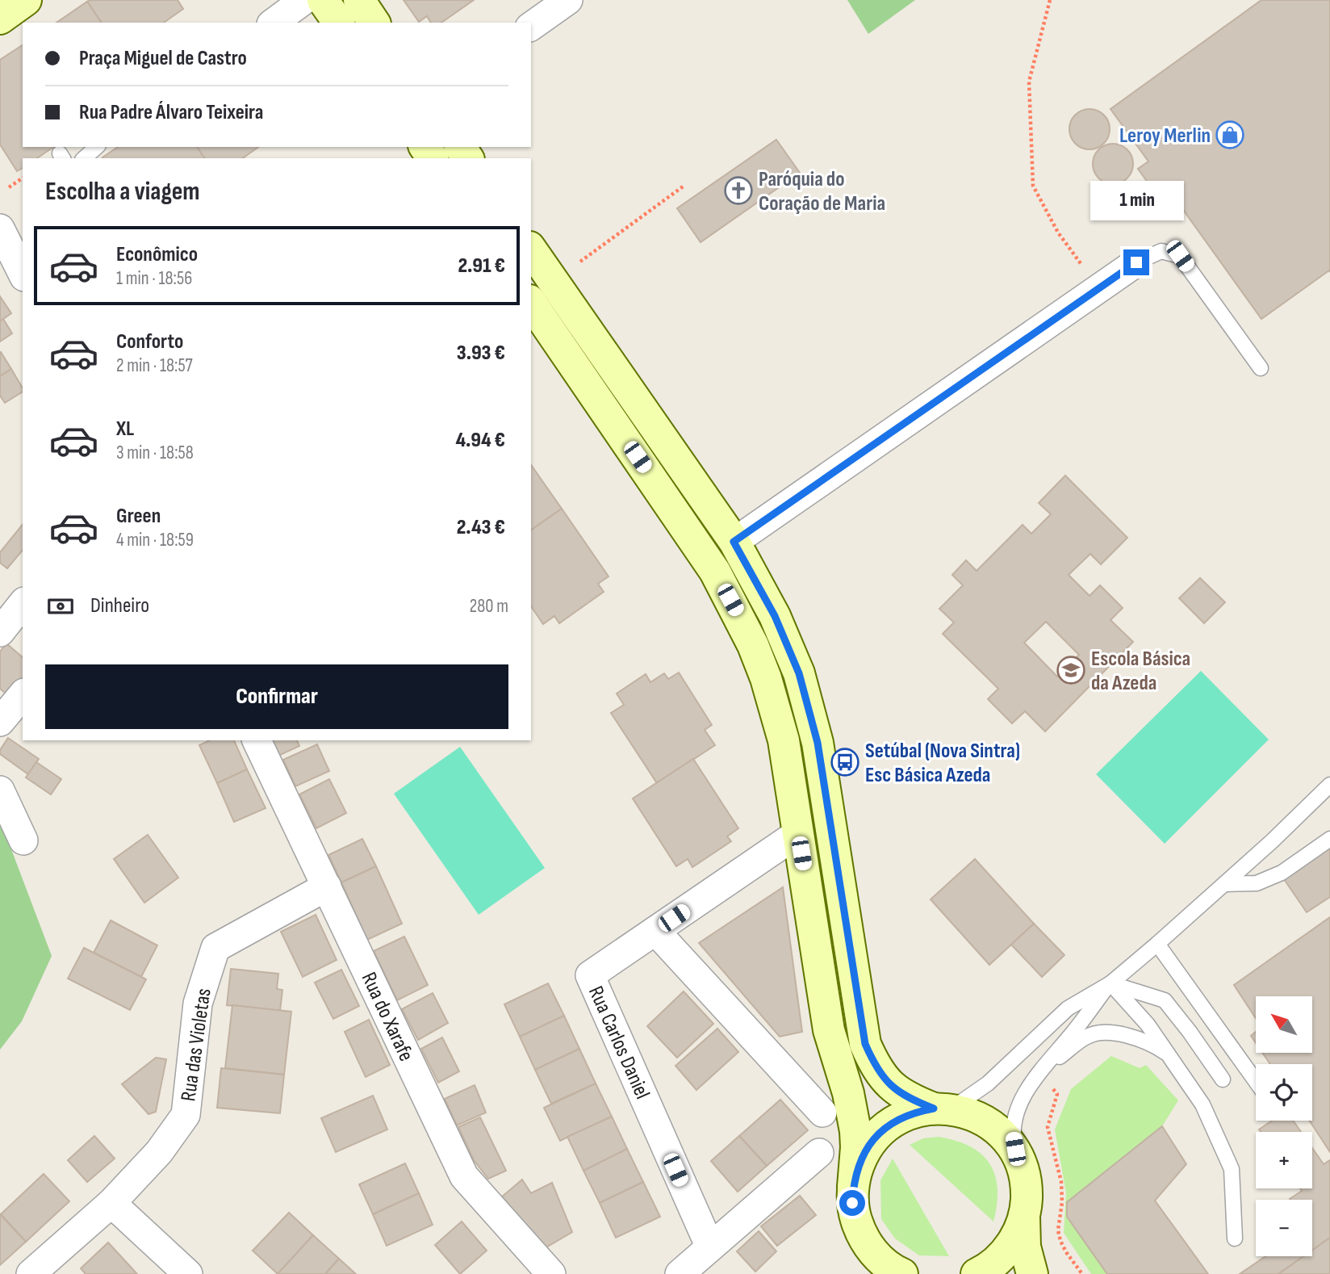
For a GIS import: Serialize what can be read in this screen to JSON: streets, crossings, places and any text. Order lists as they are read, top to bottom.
{
  "streets": {
    "street": ["Rua do Xarafe", "Rua Carlos Daniel", "Rua das Violetas"]
  },
  "crossings": [
    ["Rua do Xarafe", "Rua das Violetas"]
  ],
  "places": {
    "shop": ["Leroy Merlin"],
    "church": ["Paróquia do Coração de Maria"],
    "school or university": ["Escola Básica da Azeda"],
    "bus stop": ["Setúbal (Nova Sintra) Esc Básica Azeda"]
  },
  "north": "top left",
  "page": {
    "banner": ["Praça Miguel de Castro", "Rua Padre Álvaro Teixeira"],
    "heading": "Escolha a viagem",
    "bubble": "1 min",
    "list": [
      {
        "name": "Econômico",
        "note": "1 min · 18:56",
        "value": "2.91 €"
      },
      {
        "name": "Conforto",
        "note": "2 min · 18:57",
        "value": "3.93 €"
      },
      {
        "name": "XL",
        "note": "3 min · 18:58",
        "value": "4.94 €"
      },
      {
        "name": "Green",
        "note": "4 min · 18:59",
        "value": "2.43 €"
      }
    ],
    "pay": ["Dinheiro", "280 m"],
    "buttons": "Confirmar",
    "map_buttons": ["+", "−"]
  }
}
